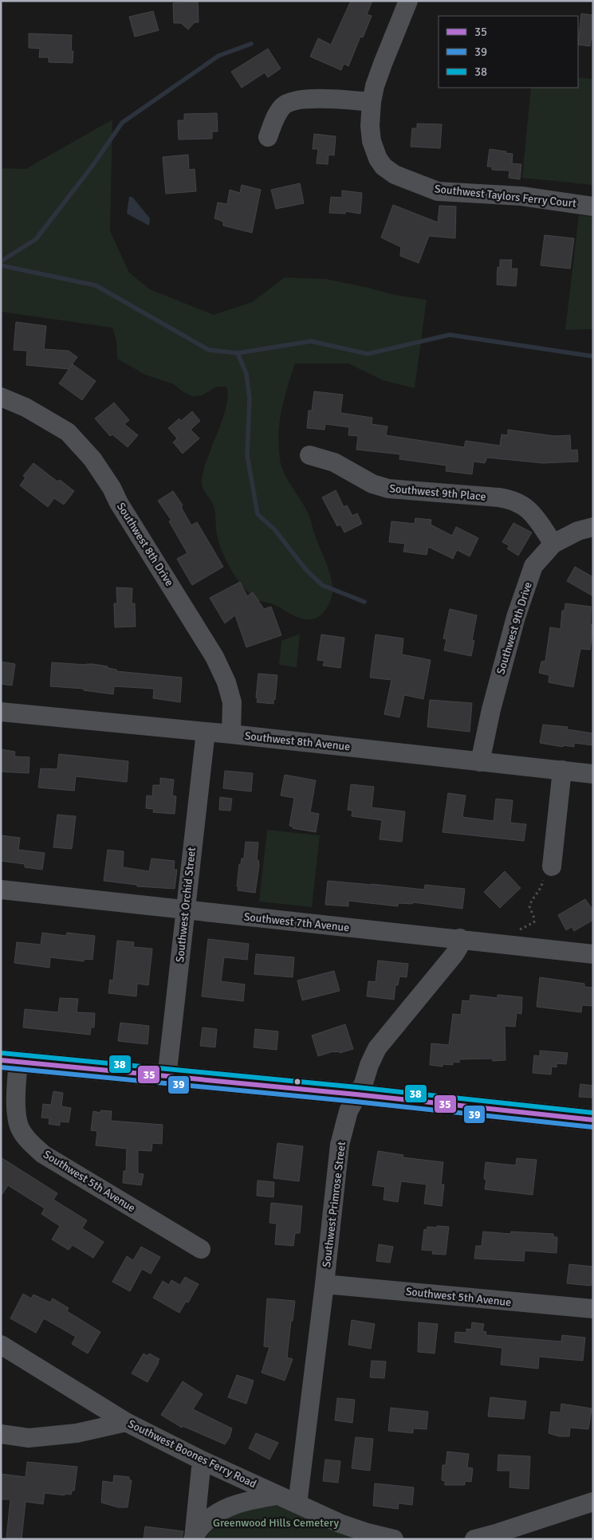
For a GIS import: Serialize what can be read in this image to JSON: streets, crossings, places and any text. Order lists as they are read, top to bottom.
{
  "streets": {
    "street": [
      "Southwest Taylors Ferry Court",
      "Southwest 9th Place",
      "Southwest 8th Drive",
      "Southwest 9th Drive",
      "Southwest 8th Avenue",
      "Southwest Orchid Street",
      "Southwest 7th Avenue",
      "Southwest 5th Avenue",
      "Southwest Primrose Street",
      "Southwest Boones Ferry Road"
    ]
  },
  "crossings": [
    ["Southwest 9th Place", "Southwest 9th Drive"],
    ["Southwest 8th Drive", "Southwest 8th Avenue"],
    ["Southwest 9th Drive", "Southwest 8th Avenue"],
    ["Southwest 8th Avenue", "Southwest Orchid Street"],
    ["Southwest Orchid Street", "Southwest 7th Avenue"],
    ["Southwest 7th Avenue", "Southwest Primrose Street"],
    ["Southwest 5th Avenue", "Southwest Primrose Street"],
    ["Southwest Primrose Street", "Southwest Boones Ferry Road"]
  ],
  "parks": ["Greenwood Hills Cemetery"],
  "lines": ["transit line 38", "transit line 35", "transit line 39"],
  "legend": ["35", "39", "38"]
}
